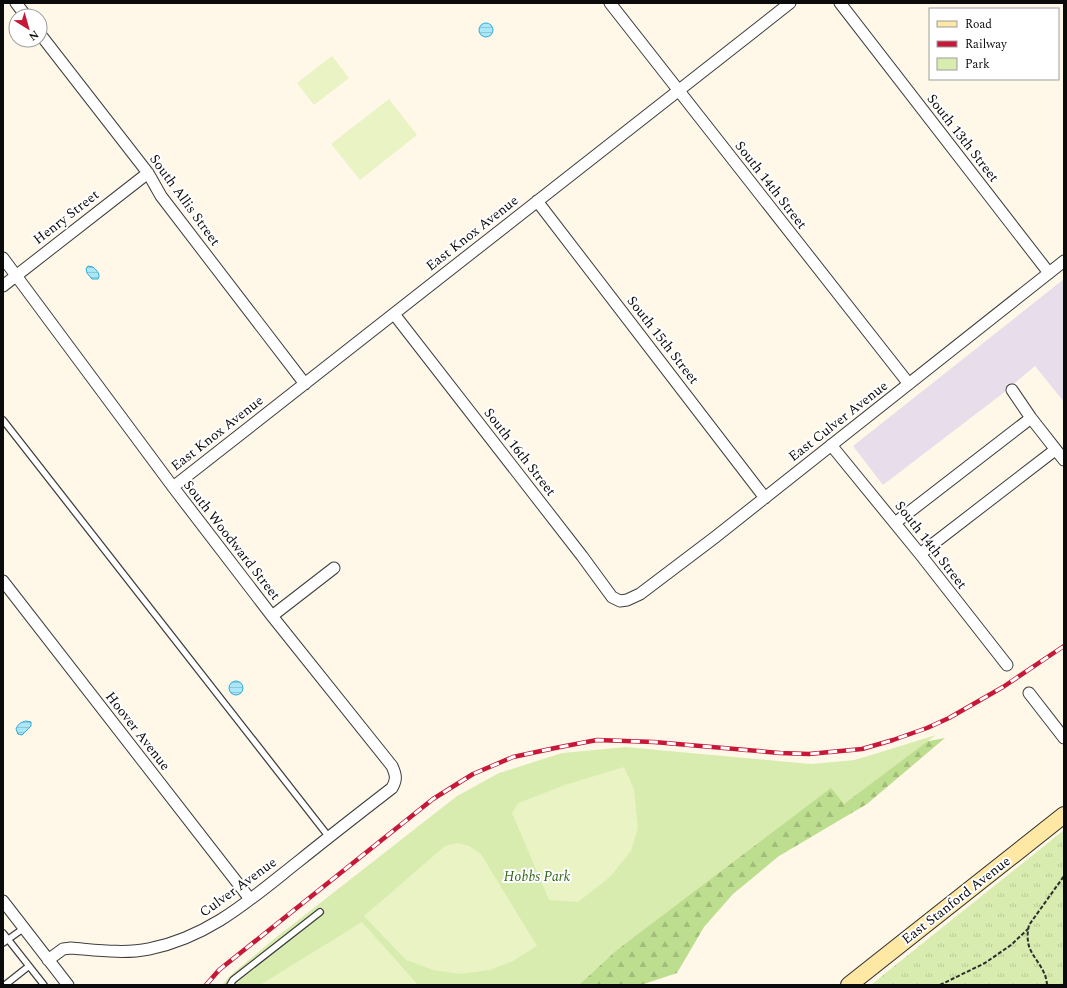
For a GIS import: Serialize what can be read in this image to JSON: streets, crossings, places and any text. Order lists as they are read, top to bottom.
{
  "streets": {
    "main road": ["East Stanford Avenue"],
    "street": [
      "South 13th Street",
      "South 14th Street",
      "South Allis Street",
      "Henry Street",
      "East Knox Avenue",
      "South 15th Street",
      "East Culver Avenue",
      "South 16th Street",
      "South Woodward Street",
      "Hoover Avenue",
      "Culver Avenue"
    ]
  },
  "crossings": [
    ["South 13th Street", "East Culver Avenue"],
    ["South 14th Street", "East Knox Avenue"],
    ["South 14th Street", "East Culver Avenue"],
    ["South Allis Street", "Henry Street"],
    ["South Allis Street", "East Knox Avenue"],
    ["Henry Street", "South Woodward Street"],
    ["East Knox Avenue", "South 15th Street"],
    ["East Knox Avenue", "South 16th Street"],
    ["East Knox Avenue", "South Woodward Street"],
    ["South 15th Street", "East Culver Avenue"],
    ["East Culver Avenue", "South 16th Street"],
    ["South Woodward Street", "Culver Avenue"],
    ["Hoover Avenue", "Culver Avenue"]
  ],
  "parks": ["Hobbs Park"],
  "legend": ["Road", "Railway", "Park"],
  "north": "bottom right"
}
